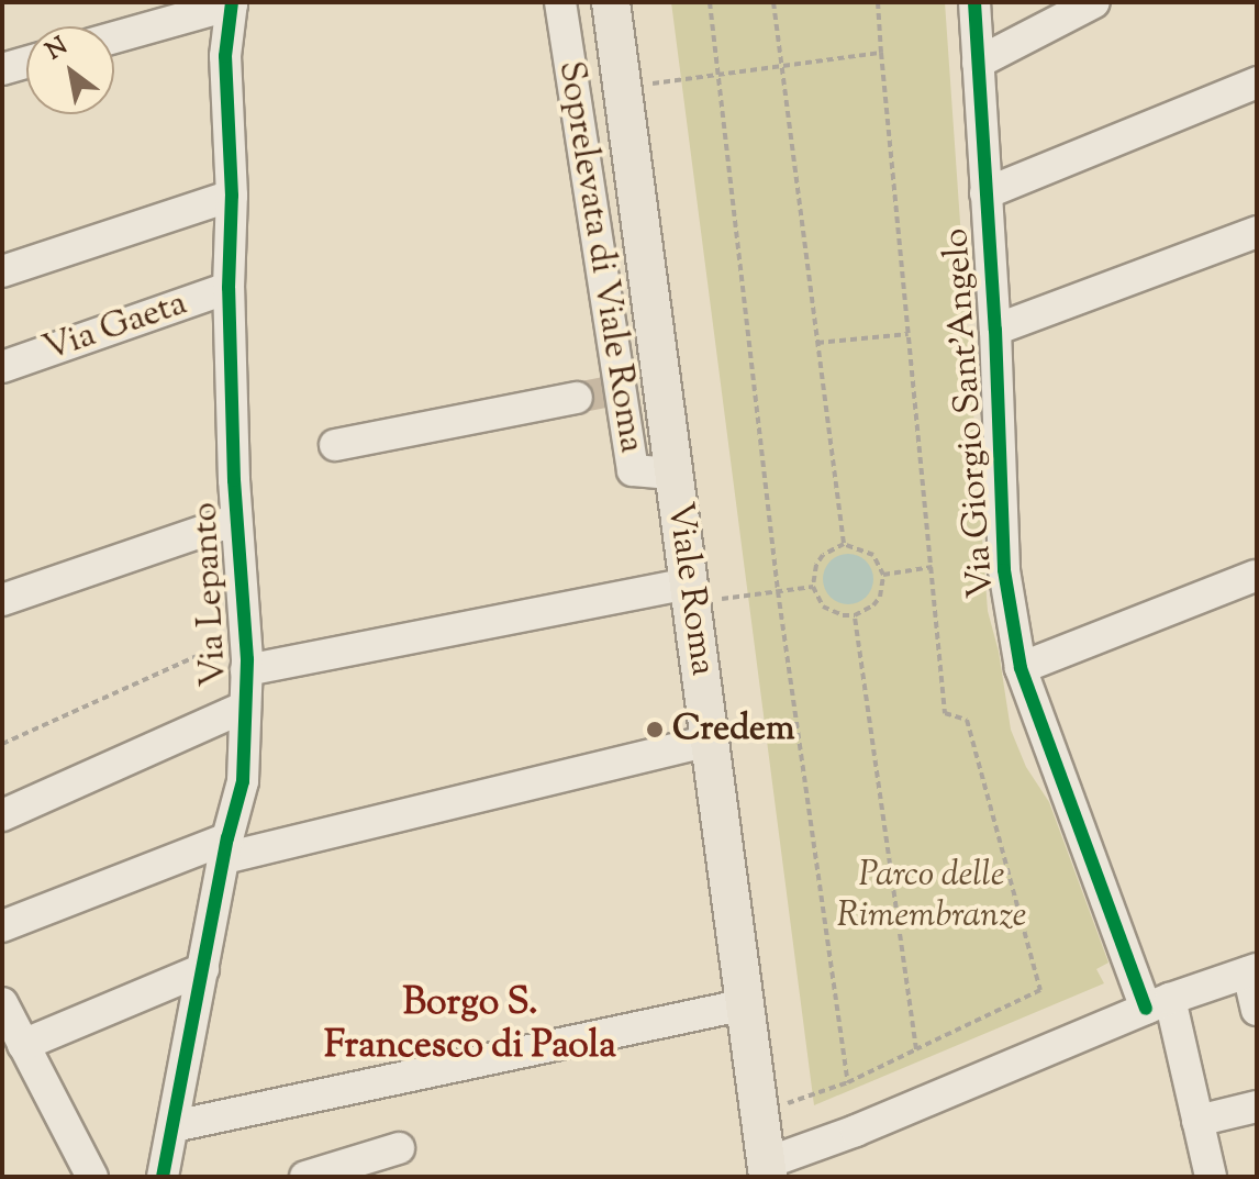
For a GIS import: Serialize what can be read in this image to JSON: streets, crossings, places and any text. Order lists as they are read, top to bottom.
{
  "streets": {
    "main road": ["Viale Roma"],
    "street": [
      "Soprelevata di Viale Roma",
      "Via Gaeta",
      "Via Giorgio Sant'Angelo",
      "Via Lepanto"
    ]
  },
  "crossings": [
    ["Soprelevata di Viale Roma", "Viale Roma"],
    ["Via Gaeta", "Via Lepanto"]
  ],
  "districts": ["Borgo S. Francesco di Paola"],
  "parks": ["Parco delle Rimembranze"],
  "places": ["Credem"],
  "north": "top left"
}
